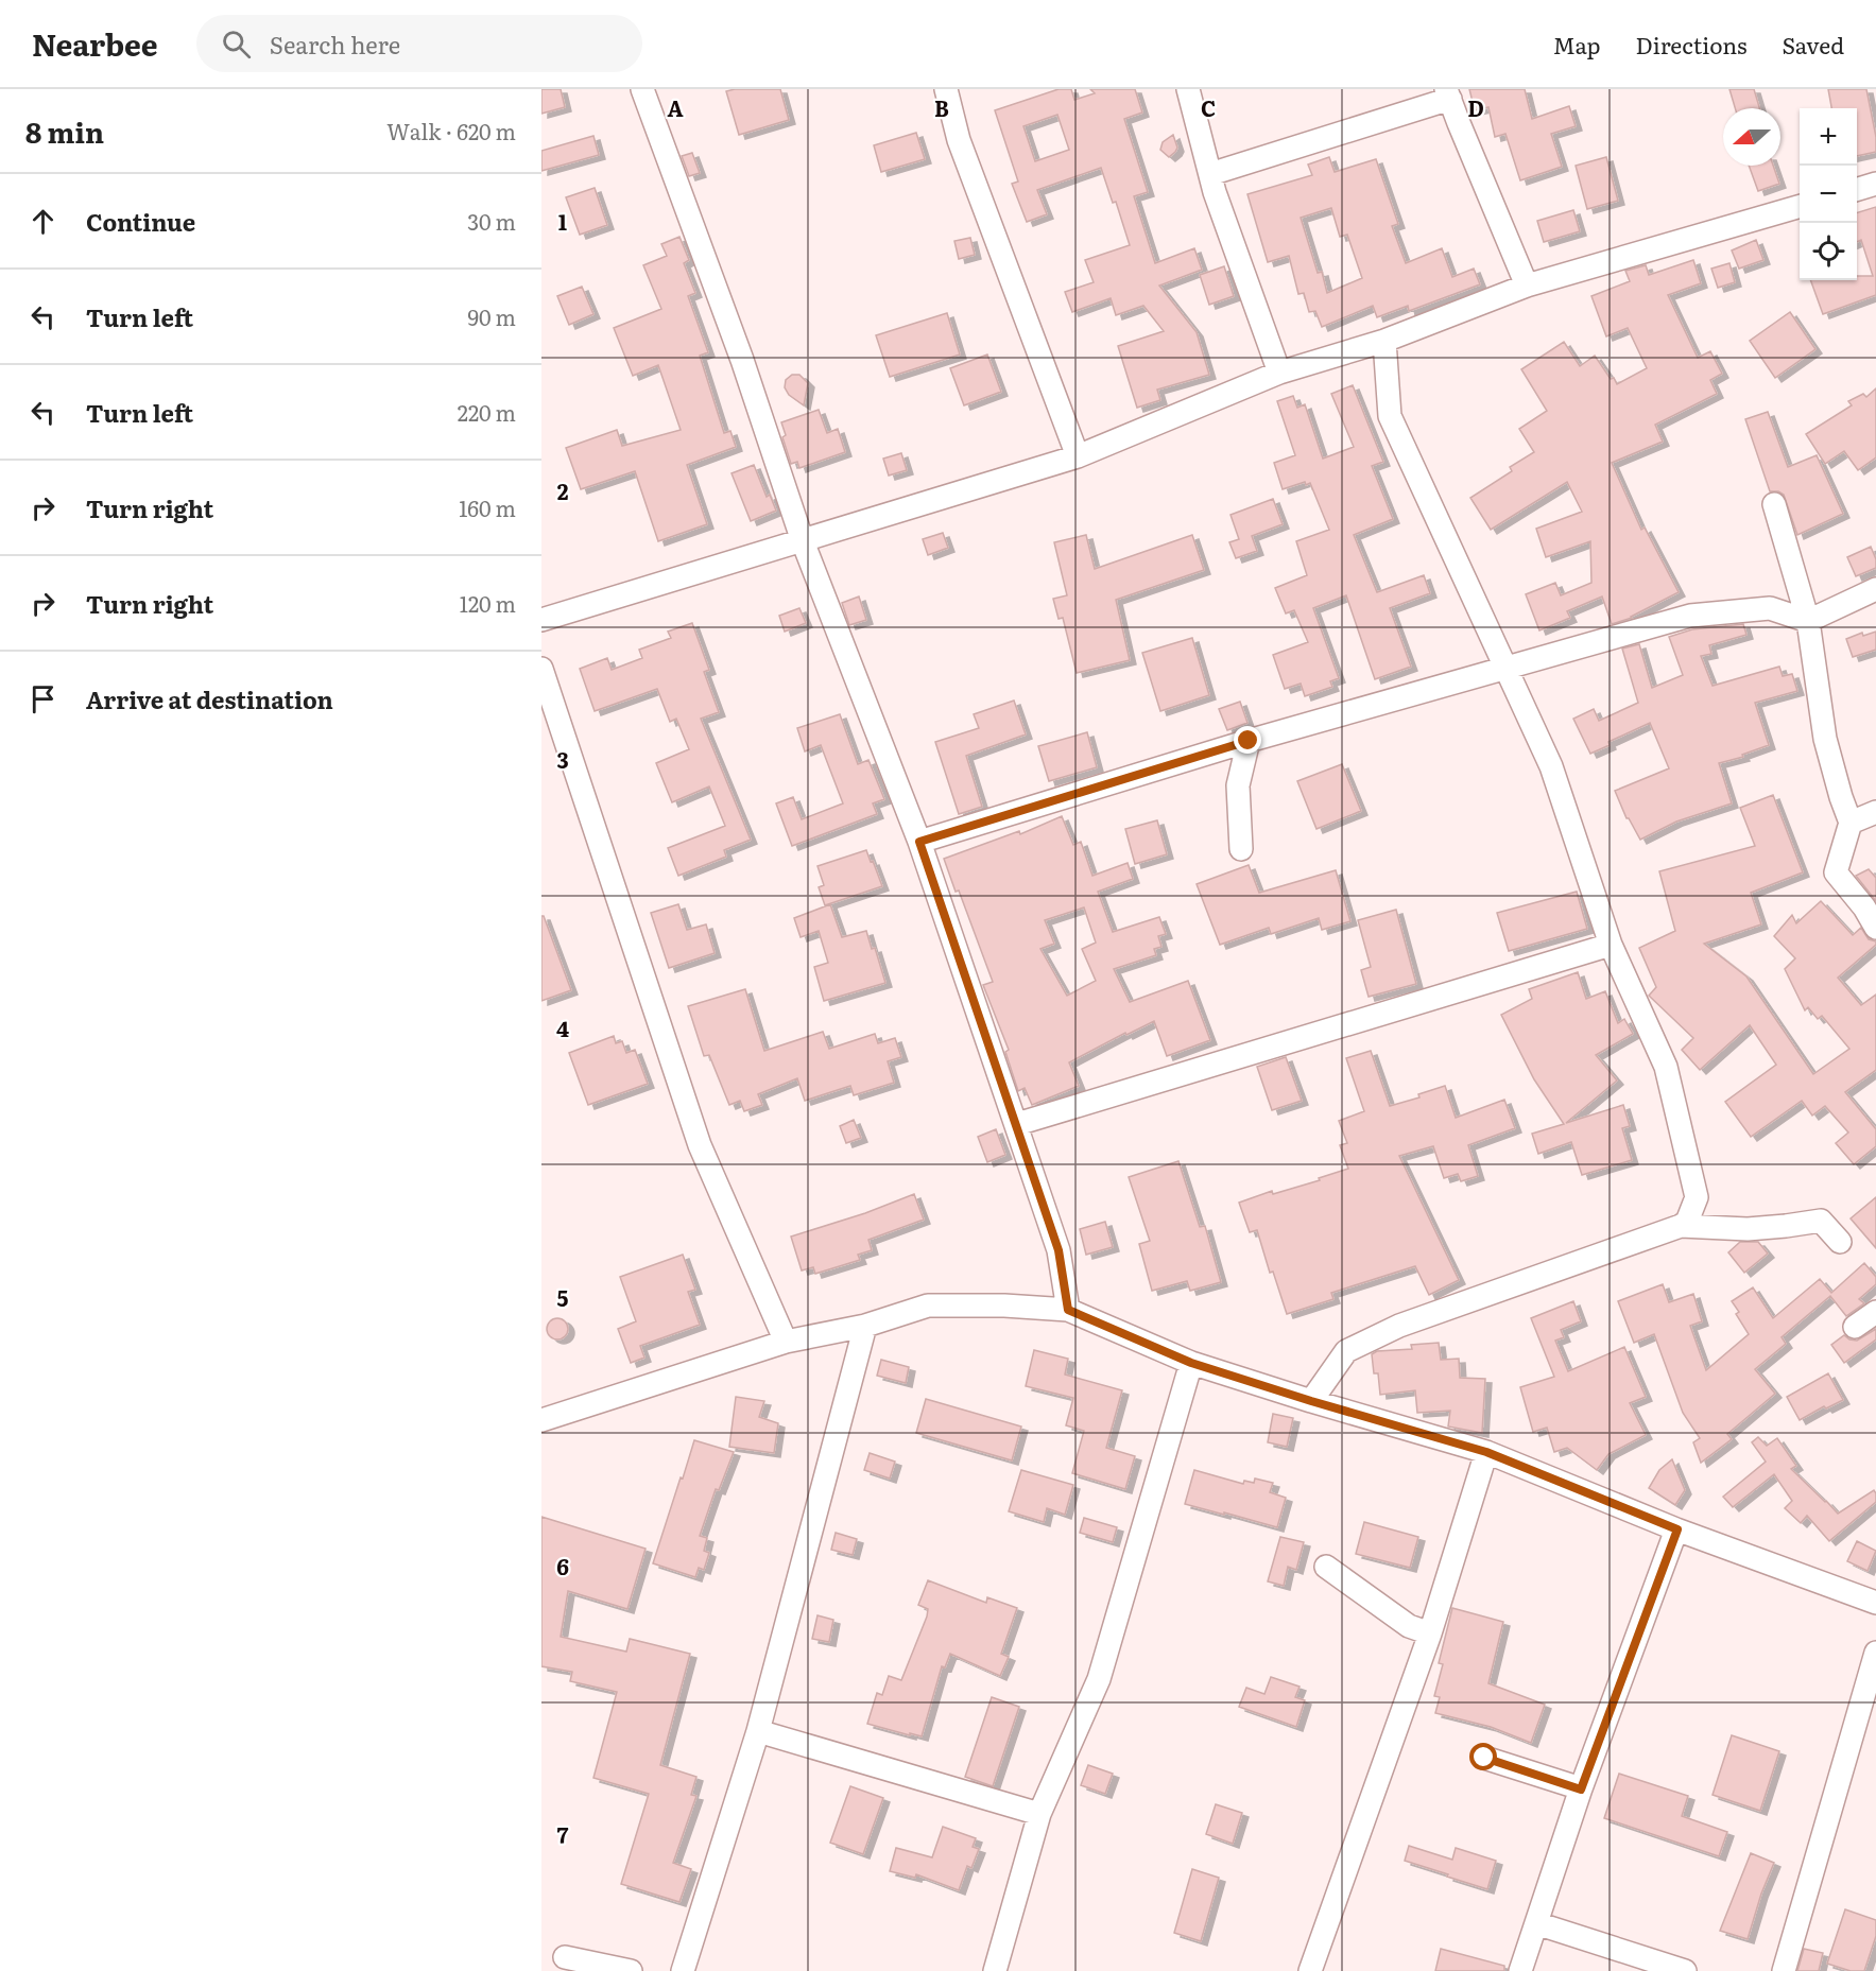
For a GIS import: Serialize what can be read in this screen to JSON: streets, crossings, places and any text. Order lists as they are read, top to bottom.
{
  "north": "left",
  "page": {
    "header": "Nearbee",
    "search": "Search here",
    "nav": ["Map", "Directions", "Saved"],
    "heading": ["8 min", "Walk · 620 m"],
    "map_buttons": ["+", "−"],
    "list": [
      ["Continue", "30 m"],
      ["Turn left", "90 m"],
      ["Turn left", "220 m"],
      ["Turn right", "160 m"],
      ["Turn right", "120 m"],
      "Arrive at destination"
    ]
  },
  "grid": {
    "columns": [
      "A",
      "B",
      "C",
      "D"
    ],
    "rows": [
      "1",
      "2",
      "3",
      "4",
      "5",
      "6",
      "7"
    ]
  }
}
